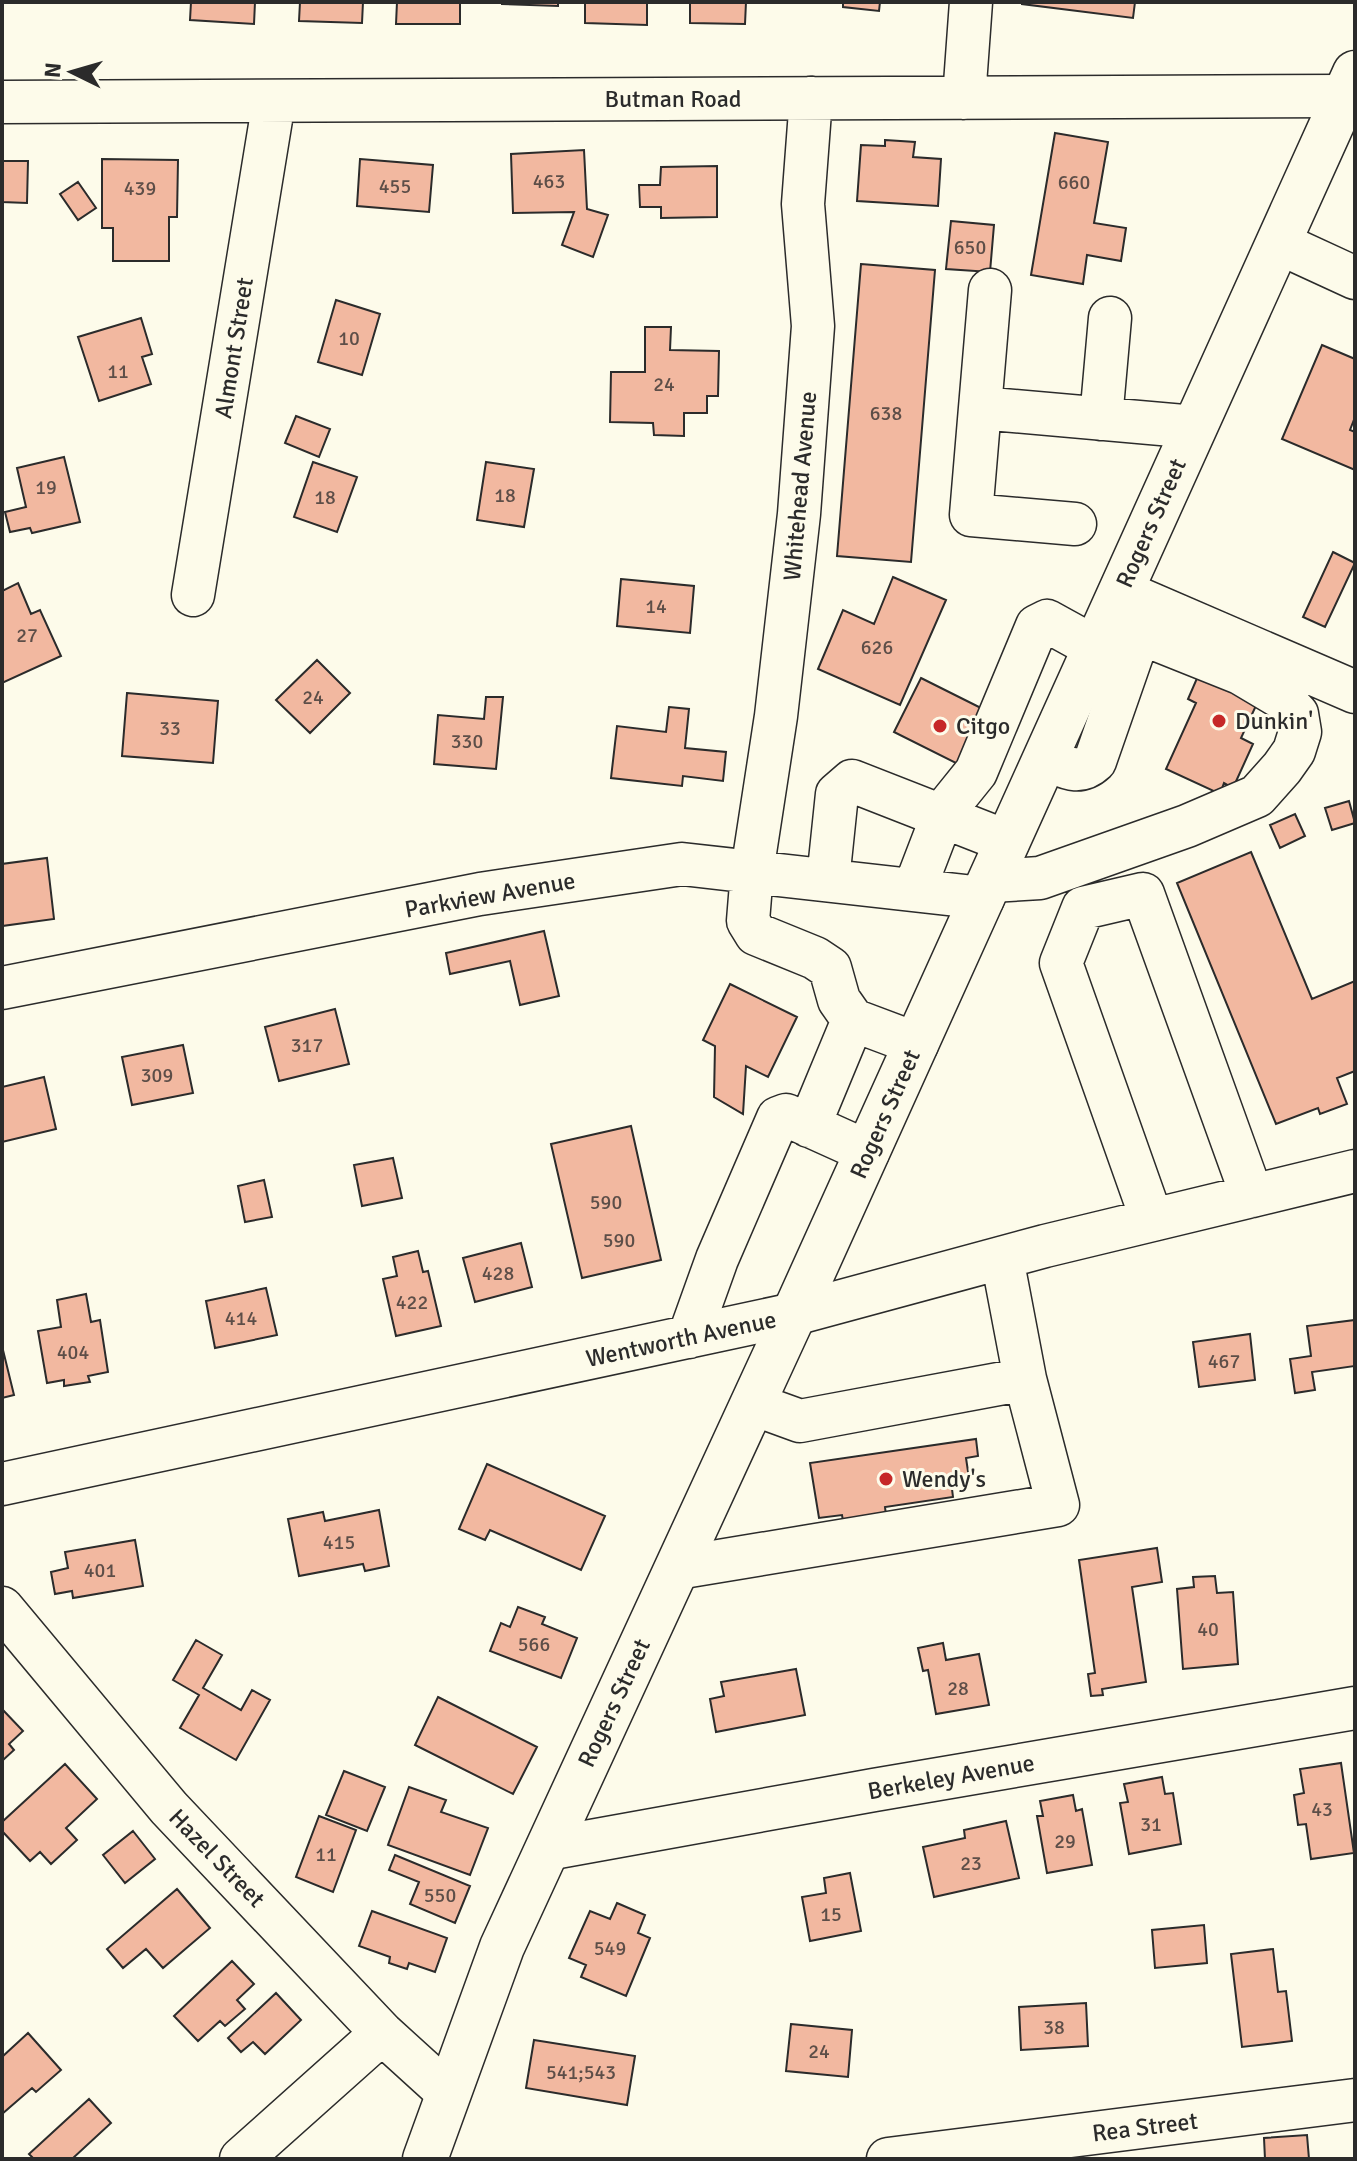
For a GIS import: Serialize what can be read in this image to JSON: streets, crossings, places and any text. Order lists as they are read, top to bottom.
{
  "streets": {
    "main road": ["Rogers Street"],
    "street": [
      "Butman Road",
      "Almont Street",
      "Whitehead Avenue",
      "Parkview Avenue",
      "Wentworth Avenue",
      "Berkeley Avenue",
      "Hazel Street",
      "Rea Street"
    ]
  },
  "crossings": [
    ["Butman Road", "Almont Street"],
    ["Butman Road", "Whitehead Avenue"],
    ["Butman Road", "Rogers Street"],
    ["Whitehead Avenue", "Parkview Avenue"],
    ["Rogers Street", "Parkview Avenue"],
    ["Rogers Street", "Wentworth Avenue"],
    ["Rogers Street", "Berkeley Avenue"],
    ["Rogers Street", "Hazel Street"]
  ],
  "places": ["Dunkin'", "Citgo", "Wendy's"],
  "house_numbers": [
    "463",
    "660",
    "455",
    "439",
    "650",
    "10",
    "11",
    "24",
    "638",
    "19",
    "18",
    "18",
    "14",
    "27",
    "626",
    "24",
    "33",
    "330",
    "317",
    "309",
    "590",
    "590",
    "428",
    "422",
    "414",
    "404",
    "467",
    "415",
    "401",
    "40",
    "566",
    "28",
    "43",
    "31",
    "29",
    "11",
    "23",
    "550",
    "15",
    "549",
    "38",
    "24",
    "541;543"
  ],
  "north": "left"
}
